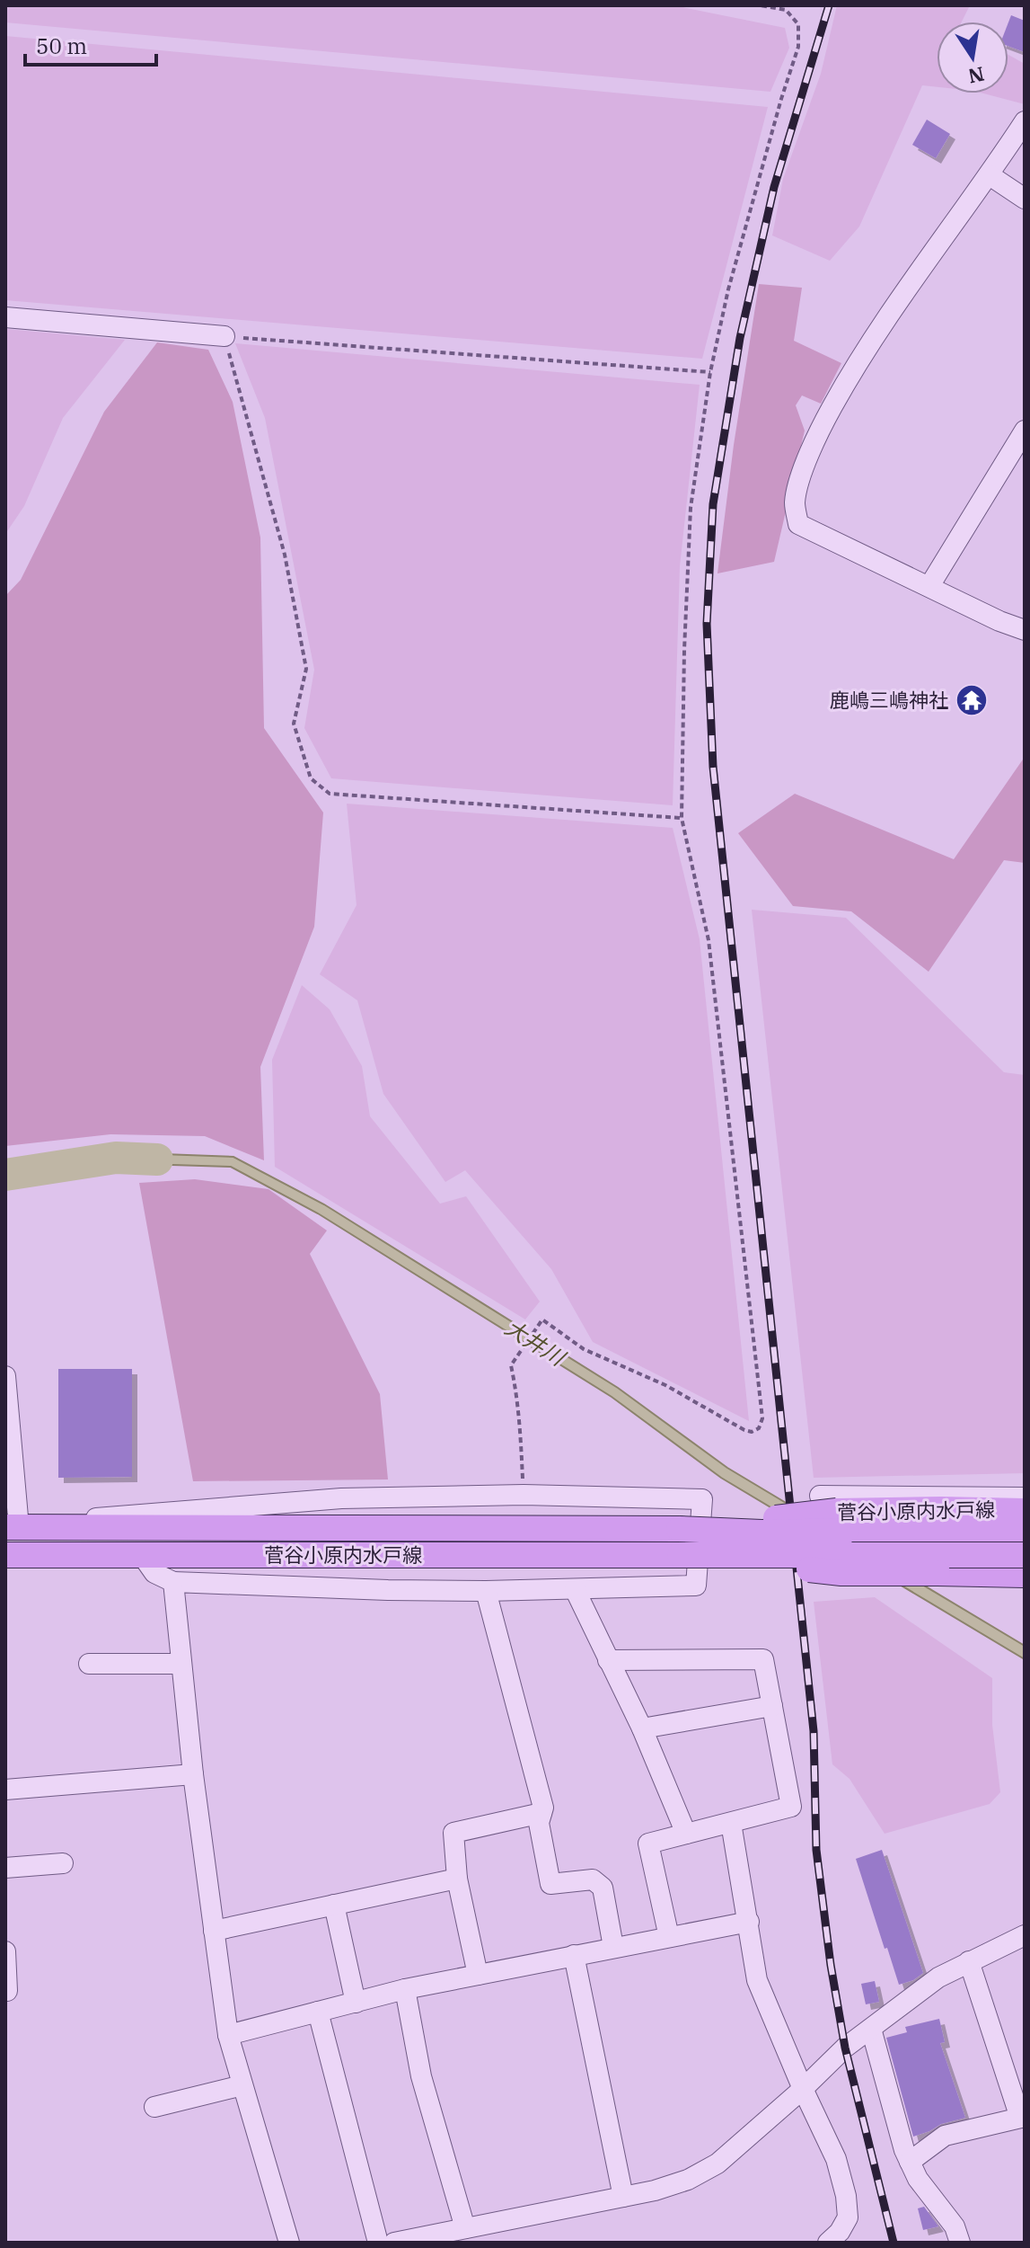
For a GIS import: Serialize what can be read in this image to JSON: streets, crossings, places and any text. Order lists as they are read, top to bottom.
{
  "streets": {
    "main road": ["菅谷小原内水戸線"]
  },
  "water": ["大井川"],
  "places": {
    "temple": ["鹿嶋三嶋神社"]
  },
  "scale_bar": "50 m",
  "north": "bottom"
}
